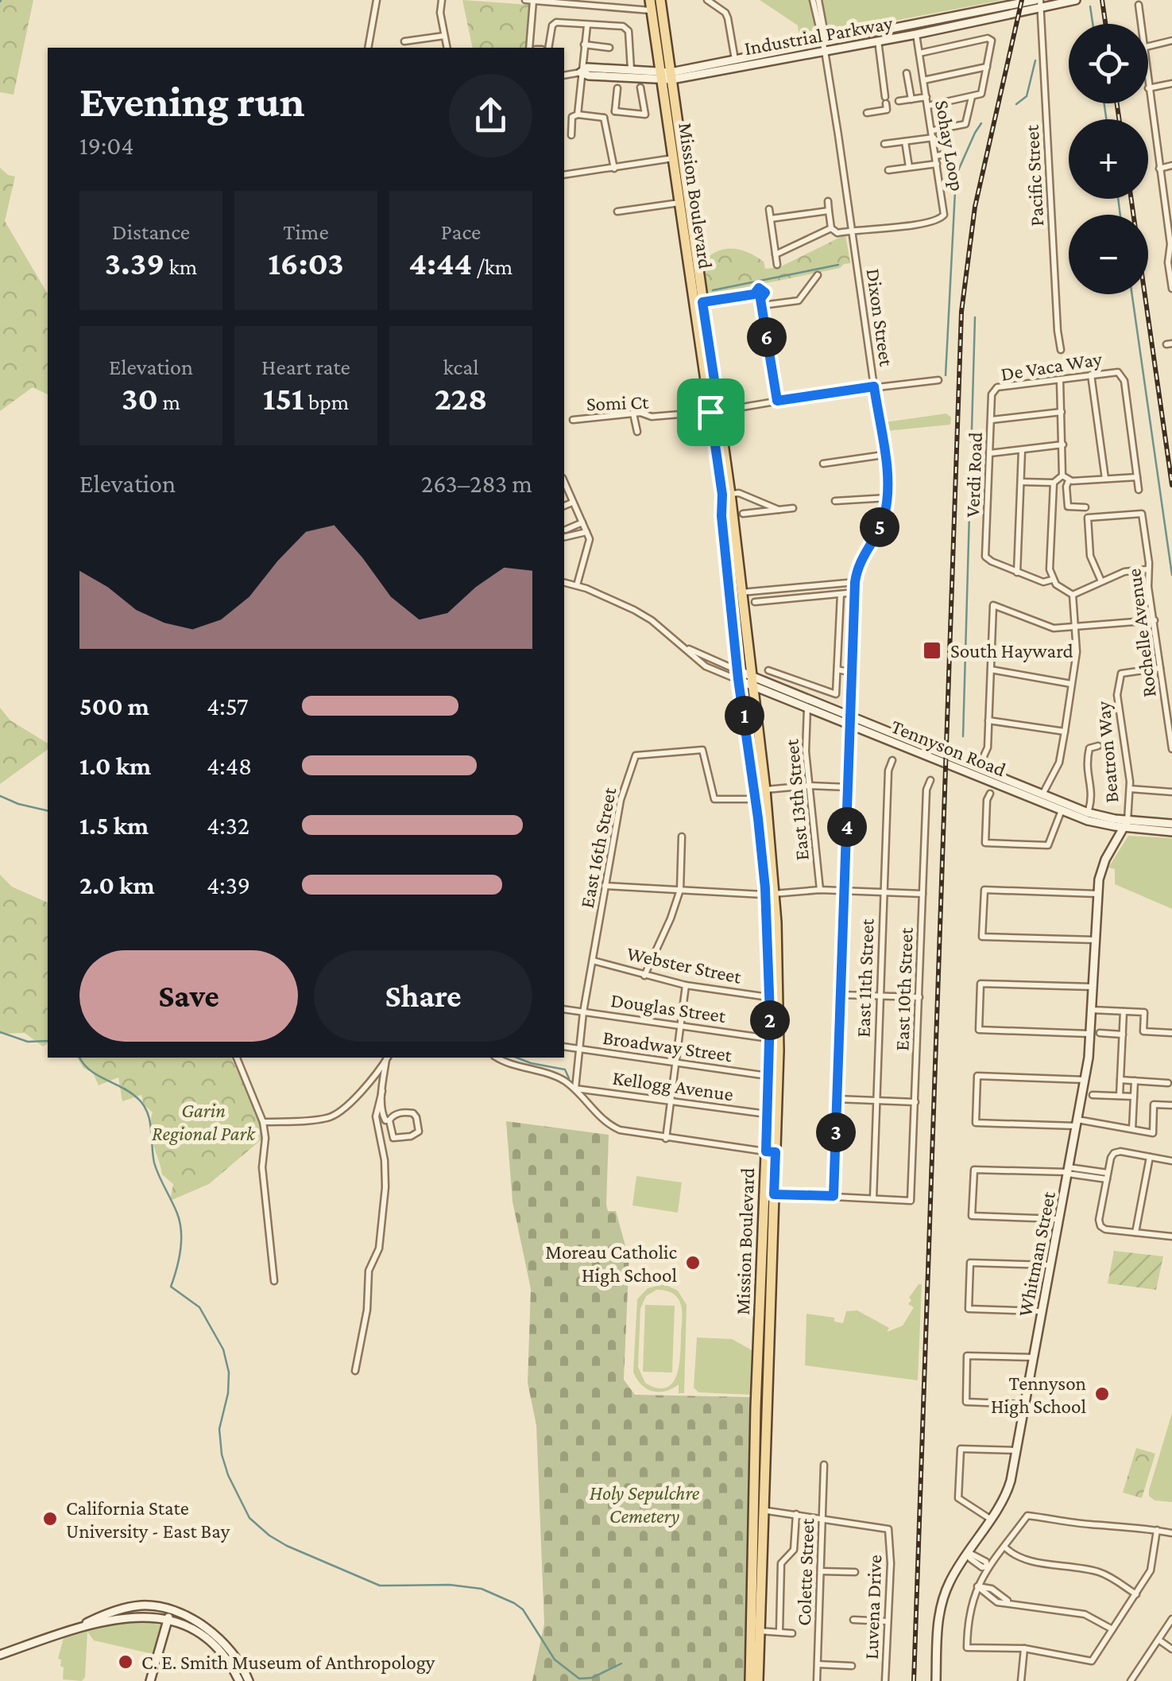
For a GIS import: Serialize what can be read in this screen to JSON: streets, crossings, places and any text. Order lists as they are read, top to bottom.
{
  "streets": {
    "main road": [
      "Industrial Parkway",
      "Mission Boulevard",
      "Tennyson Road",
      "Whitman Street"
    ],
    "street": [
      "Sohay Loop",
      "Pacific Street",
      "Dixon Street",
      "De Vaca Way",
      "Somi Ct",
      "Verdi Road",
      "Rochelle Avenue",
      "Beatron Way",
      "East 13th Street",
      "East 16th Street",
      "Webster Street",
      "East 11th Street",
      "East 10th Street",
      "Douglas Street",
      "Broadway Street",
      "Kellogg Avenue",
      "Colette Street",
      "Luvena Drive"
    ]
  },
  "crossings": [
    ["Industrial Parkway", "Sohay Loop"],
    ["Industrial Parkway", "Pacific Street"],
    ["Industrial Parkway", "Mission Boulevard"],
    ["Industrial Parkway", "Dixon Street"],
    ["Sohay Loop", "Dixon Street"],
    ["Mission Boulevard", "Somi Ct"],
    ["Mission Boulevard", "Tennyson Road"],
    ["Mission Boulevard", "East 16th Street"],
    ["Mission Boulevard", "Webster Street"],
    ["Mission Boulevard", "Douglas Street"],
    ["Mission Boulevard", "Broadway Street"],
    ["Mission Boulevard", "Kellogg Avenue"],
    ["Dixon Street", "Somi Ct"],
    ["Dixon Street", "Tennyson Road"],
    ["De Vaca Way", "Verdi Road"],
    ["Rochelle Avenue", "Beatron Way"],
    ["Tennyson Road", "Beatron Way"],
    ["Tennyson Road", "East 13th Street"],
    ["Tennyson Road", "Whitman Street"],
    ["Beatron Way", "Whitman Street"],
    ["East 16th Street", "Webster Street"],
    ["East 16th Street", "Douglas Street"],
    ["East 16th Street", "Broadway Street"],
    ["East 16th Street", "Kellogg Avenue"],
    ["East 11th Street", "East 10th Street"],
    ["Colette Street", "Luvena Drive"]
  ],
  "parks": ["Garin Regional Park", "Holy Sepulchre Cemetery"],
  "places": {
    "transit": ["South Hayward"],
    "other": [
      "Moreau Catholic High School",
      "Tennyson High School",
      "California State University - East Bay",
      "C. E. Smith Museum of Anthropology"
    ]
  },
  "page": {
    "map_buttons": ["+", "−"],
    "heading": ["Evening run", "19:04"],
    "stats": [
      ["Distance", "3.39 km"],
      ["Time", "16:03"],
      ["Pace", "4:44 /km"],
      ["Elevation", "30 m"],
      ["Heart rate", "151 bpm"],
      ["kcal", "228"]
    ],
    "pins": [
      "6",
      "5",
      "1",
      "4",
      "2",
      "3"
    ],
    "chart": ["Elevation", "263–283 m"],
    "list": [
      {
        "name": "500 m",
        "note": "4:57"
      },
      {
        "name": "1.0 km",
        "note": "4:48"
      },
      {
        "name": "1.5 km",
        "note": "4:32"
      },
      {
        "name": "2.0 km",
        "note": "4:39"
      }
    ],
    "buttons": ["Save", "Share"]
  }
}
